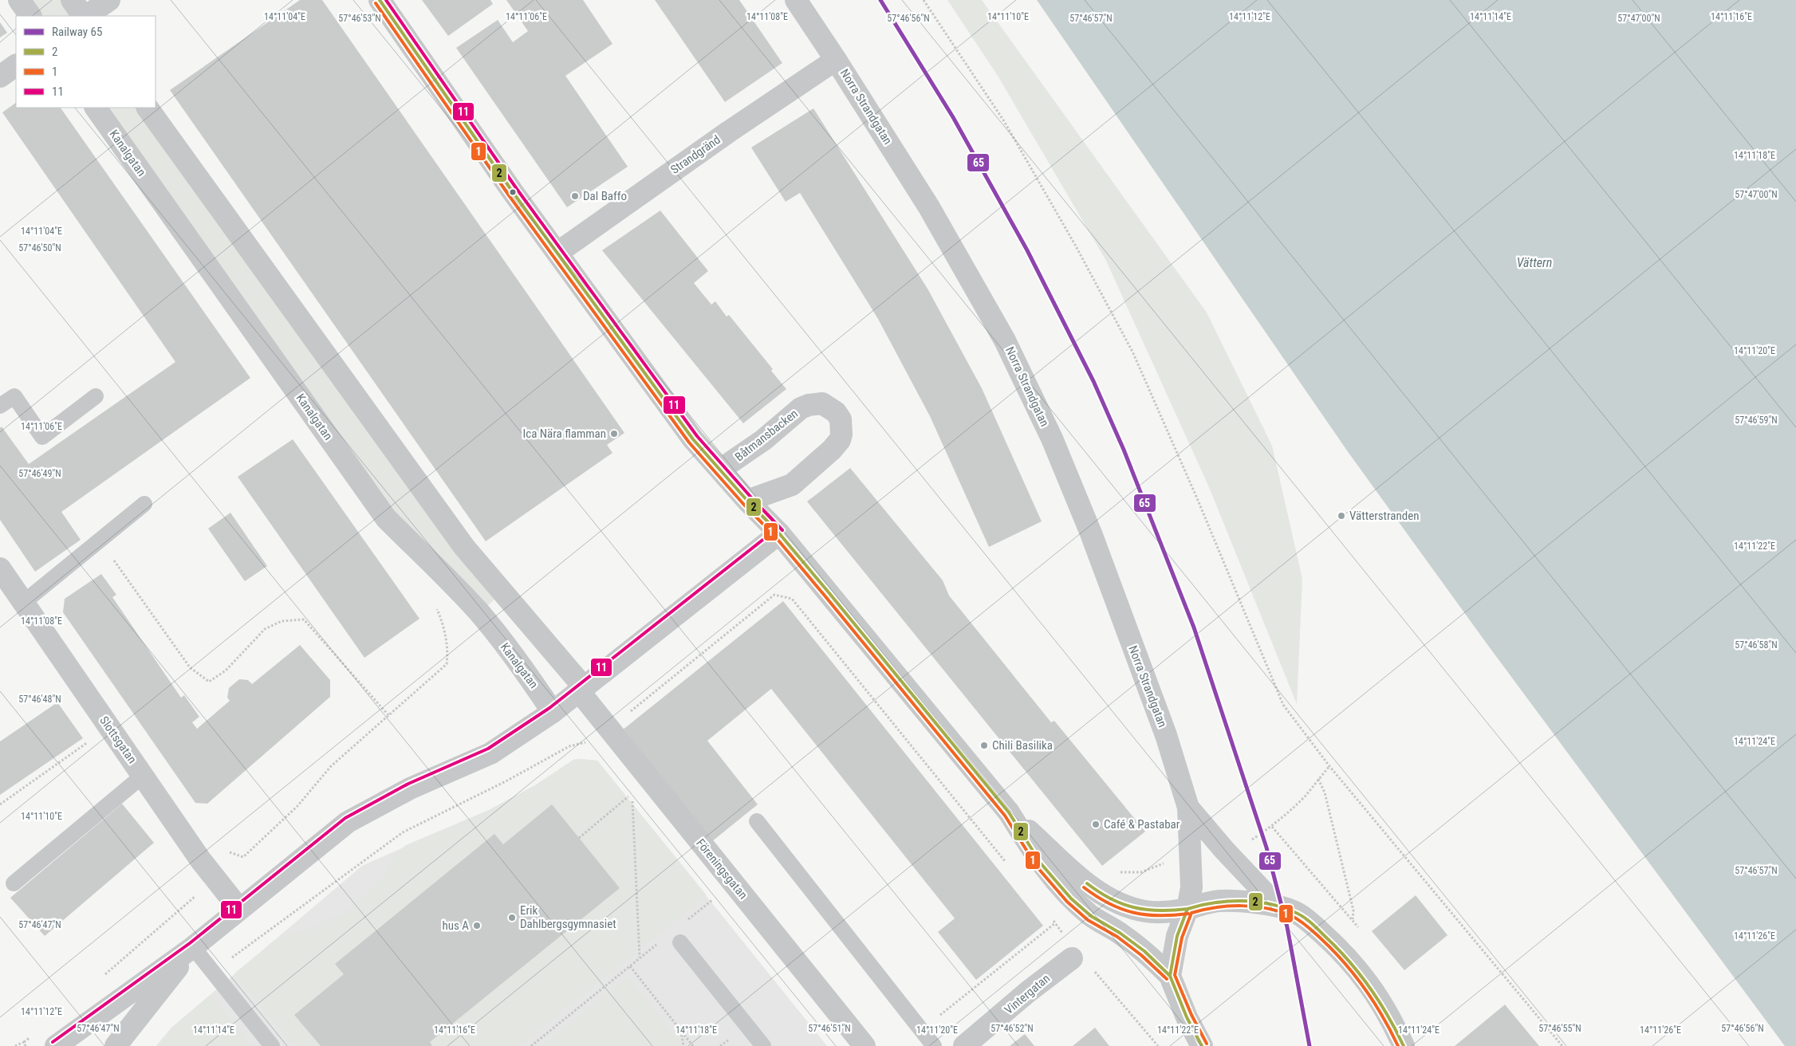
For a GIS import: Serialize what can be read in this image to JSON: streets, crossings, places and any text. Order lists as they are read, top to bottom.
{
  "streets": {
    "street": [
      "Norra Strandgatan",
      "Kanalgatan",
      "Strandgränd",
      "Båtmansbacken",
      "Slottsgatan",
      "Föreningsgatan",
      "Vintergatan"
    ]
  },
  "crossings": [
    ["Norra Strandgatan", "Strandgränd"]
  ],
  "water": ["Vättern"],
  "places": [
    "Dal Baffo",
    "Ica Nära flamman",
    "Vätterstranden",
    "Chili Basilika",
    "Café & Pastabar",
    "Erik Dahlbergsgymnasiet",
    "hus A"
  ],
  "lines": [
    "rail line 65",
    "transit line 2",
    "transit line 11",
    "transit line 1"
  ],
  "legend": [
    "Railway 65",
    "2",
    "1",
    "11"
  ],
  "coordinates": [
    "14°11'04\"E",
    "14°11'06\"E",
    "14°11'10\"E",
    "14°11'12\"E",
    "14°11'14\"E",
    "14°11'16\"E",
    "14°11'08\"E",
    "57°46'53\"N",
    "57°46'56\"N",
    "57°46'57\"N",
    "57°47'00\"N",
    "14°11'18\"E",
    "57°46'50\"N",
    "14°11'20\"E",
    "57°46'59\"N",
    "57°46'49\"N",
    "14°11'22\"E",
    "57°46'58\"N",
    "57°46'48\"N",
    "14°11'24\"E",
    "57°46'47\"N",
    "14°11'26\"E",
    "57°46'51\"N",
    "57°46'52\"N",
    "57°46'55\"N"
  ]
}
